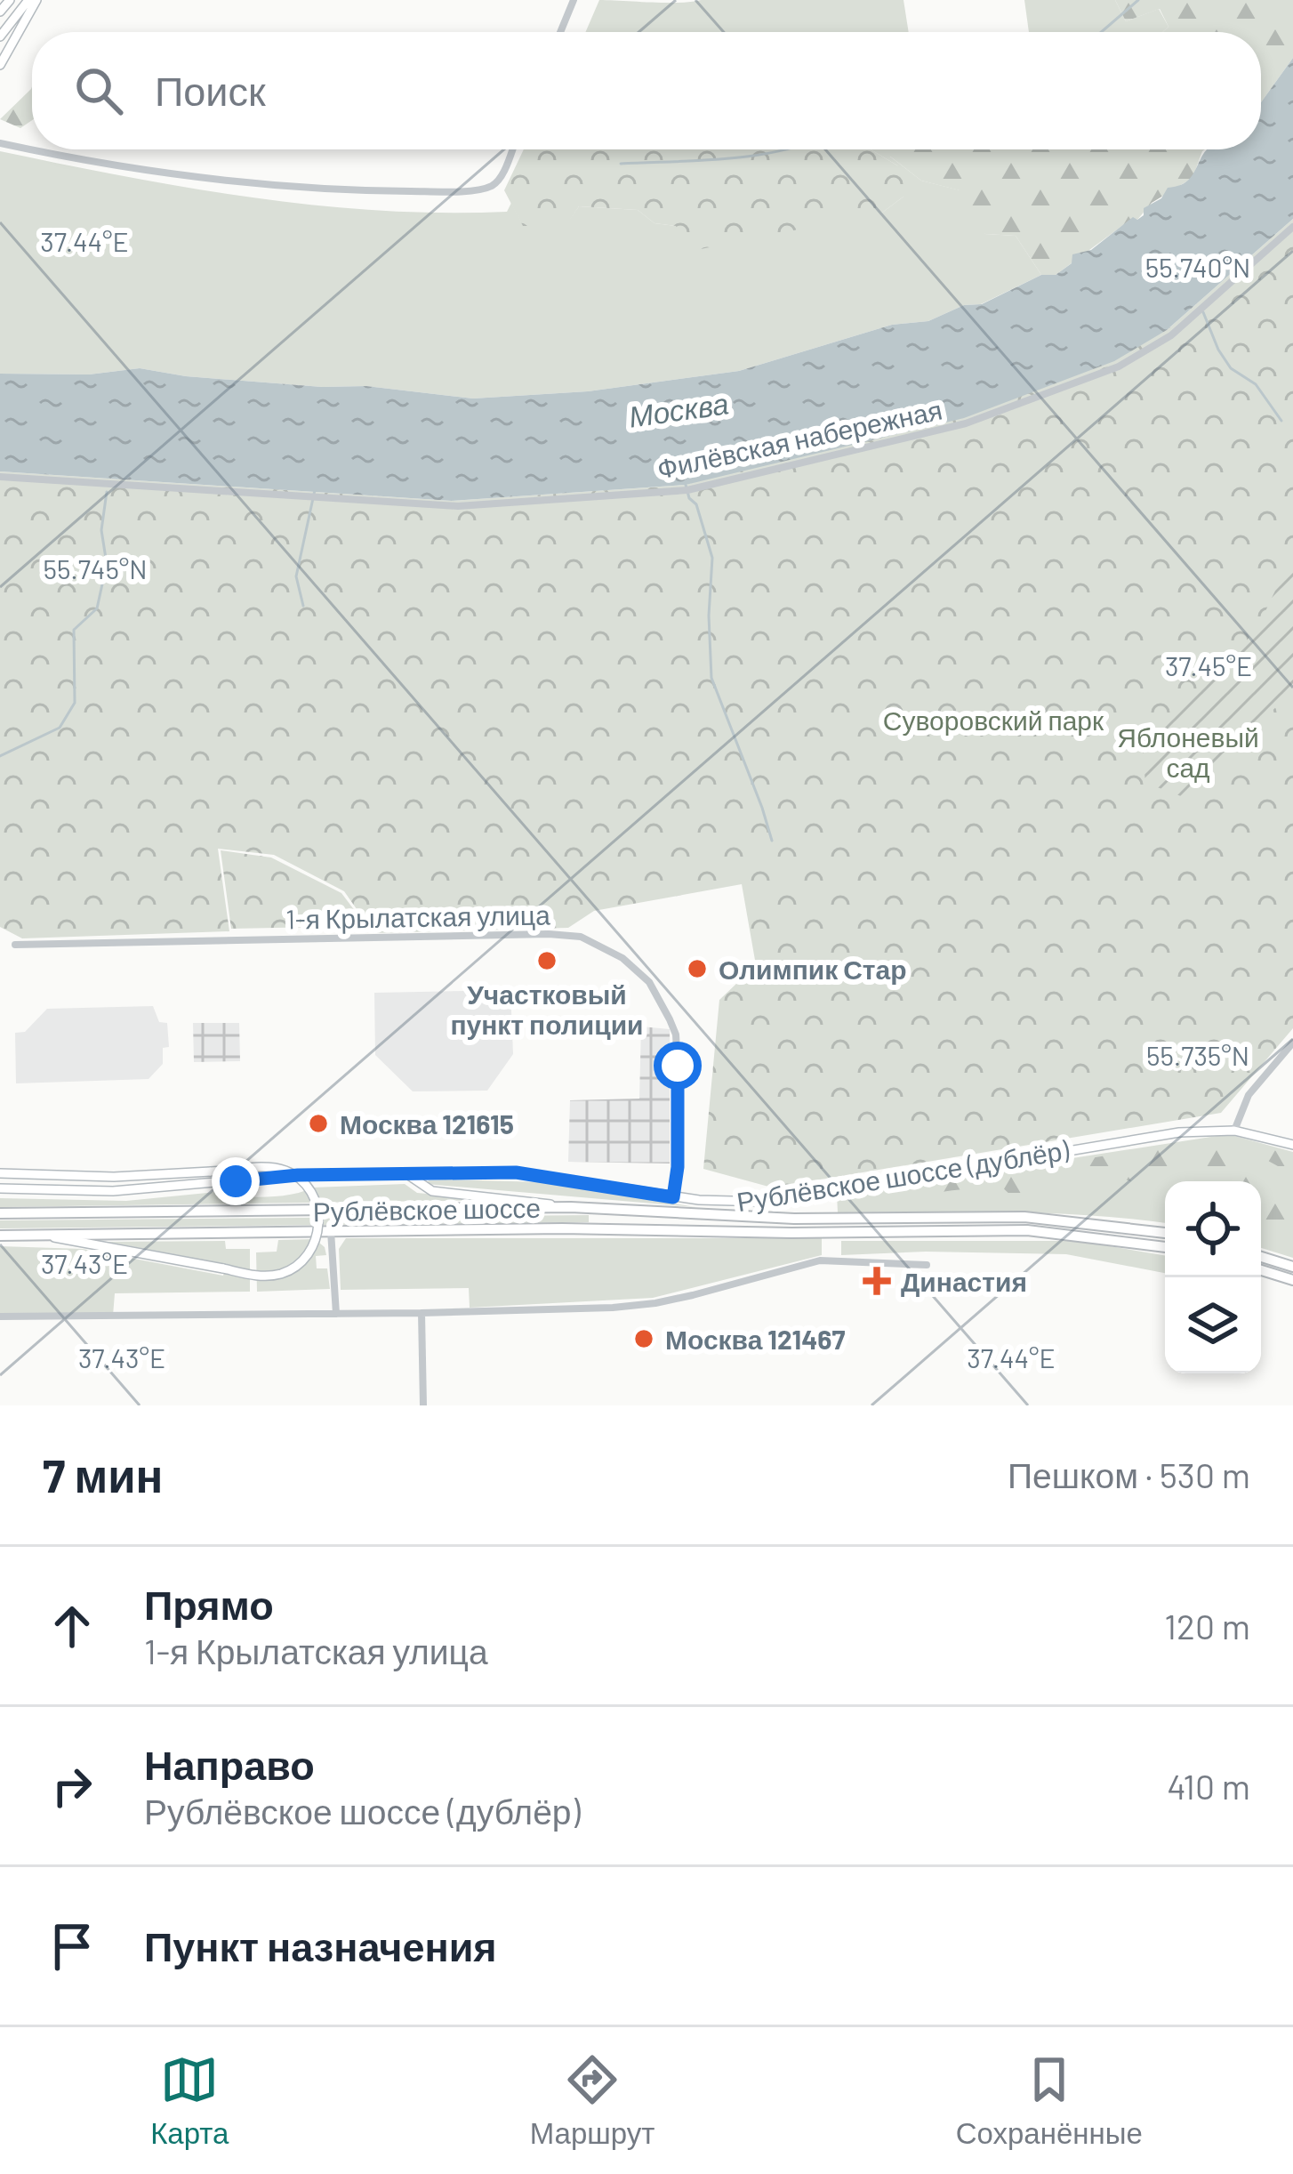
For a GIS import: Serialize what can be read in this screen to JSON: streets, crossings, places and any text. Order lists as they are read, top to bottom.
{
  "streets": {
    "main road": ["Рублёвское шоссе (дублёр)", "Рублёвское шоссе"],
    "street": ["Филёвская набережная", "1-я Крылатская улица"]
  },
  "crossings": [
    ["1-я Крылатская улица", "Рублёвское шоссе (дублёр)"]
  ],
  "water": ["Москва"],
  "parks": ["Суворовский парк", "Яблоневый сад"],
  "places": {
    "other": [
      "Участковый пункт полиции",
      "Олимпик Стар",
      "Москва 121615",
      "Москва 121467"
    ],
    "health": ["Династия"]
  },
  "page": {
    "search": "Поиск",
    "heading": ["7 мин", "Пешком · 530 m"],
    "list": [
      ["Прямо", "1-я Крылатская улица", "120 m"],
      ["Направо", "Рублёвское шоссе (дублёр)", "410 m"],
      "Пункт назначения"
    ],
    "nav": ["Карта", "Маршрут", "Сохранённые"]
  },
  "coordinates": [
    "37.44°E",
    "55.740°N",
    "55.745°N",
    "37.45°E",
    "55.735°N",
    "37.43°E"
  ]
}
